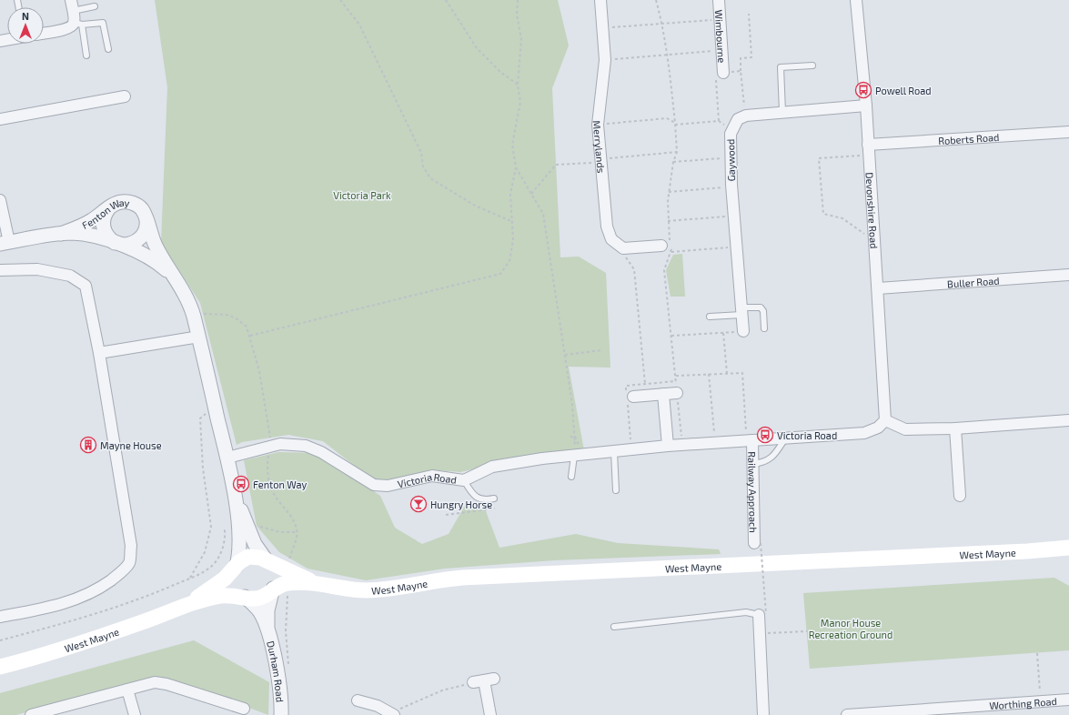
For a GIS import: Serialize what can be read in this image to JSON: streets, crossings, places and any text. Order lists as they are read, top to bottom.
{
  "streets": {
    "main road": ["West Mayne"],
    "street": [
      "Wimbourne",
      "Roberts Road",
      "Merrylands",
      "Gaywood",
      "Devonshire Road",
      "Fenton Way",
      "Buller Road",
      "Victoria Road",
      "Railway Approach",
      "Durham Road",
      "Worthing Road"
    ]
  },
  "crossings": [
    ["Roberts Road", "Devonshire Road"],
    ["Devonshire Road", "Buller Road"],
    ["Devonshire Road", "Victoria Road"],
    ["Fenton Way", "Victoria Road"],
    ["Fenton Way", "West Mayne"],
    ["Fenton Way", "Durham Road"],
    ["Victoria Road", "Railway Approach"],
    ["West Mayne", "Durham Road"]
  ],
  "parks": ["Victoria Park", "Manor House Recreation Ground"],
  "places": {
    "bus stop": ["Powell Road", "Victoria Road", "Fenton Way"],
    "building": ["Mayne House"],
    "bar": ["Hungry Horse"]
  },
  "north": "top"
}
